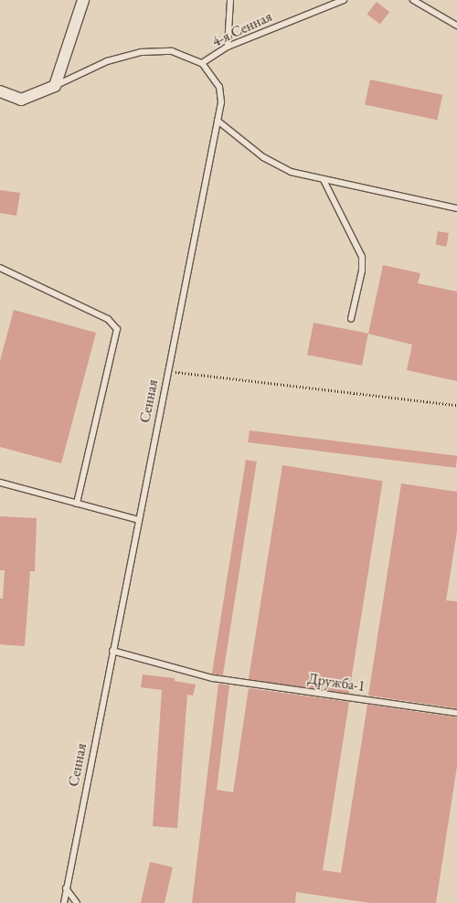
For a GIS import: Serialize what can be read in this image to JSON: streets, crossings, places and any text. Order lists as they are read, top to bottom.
{
  "streets": {
    "lane": ["4-я Сенная", "Сенная", "Дружба-1"]
  },
  "crossings": [
    ["4-я Сенная", "Сенная"],
    ["Сенная", "Дружба-1"]
  ]
}
